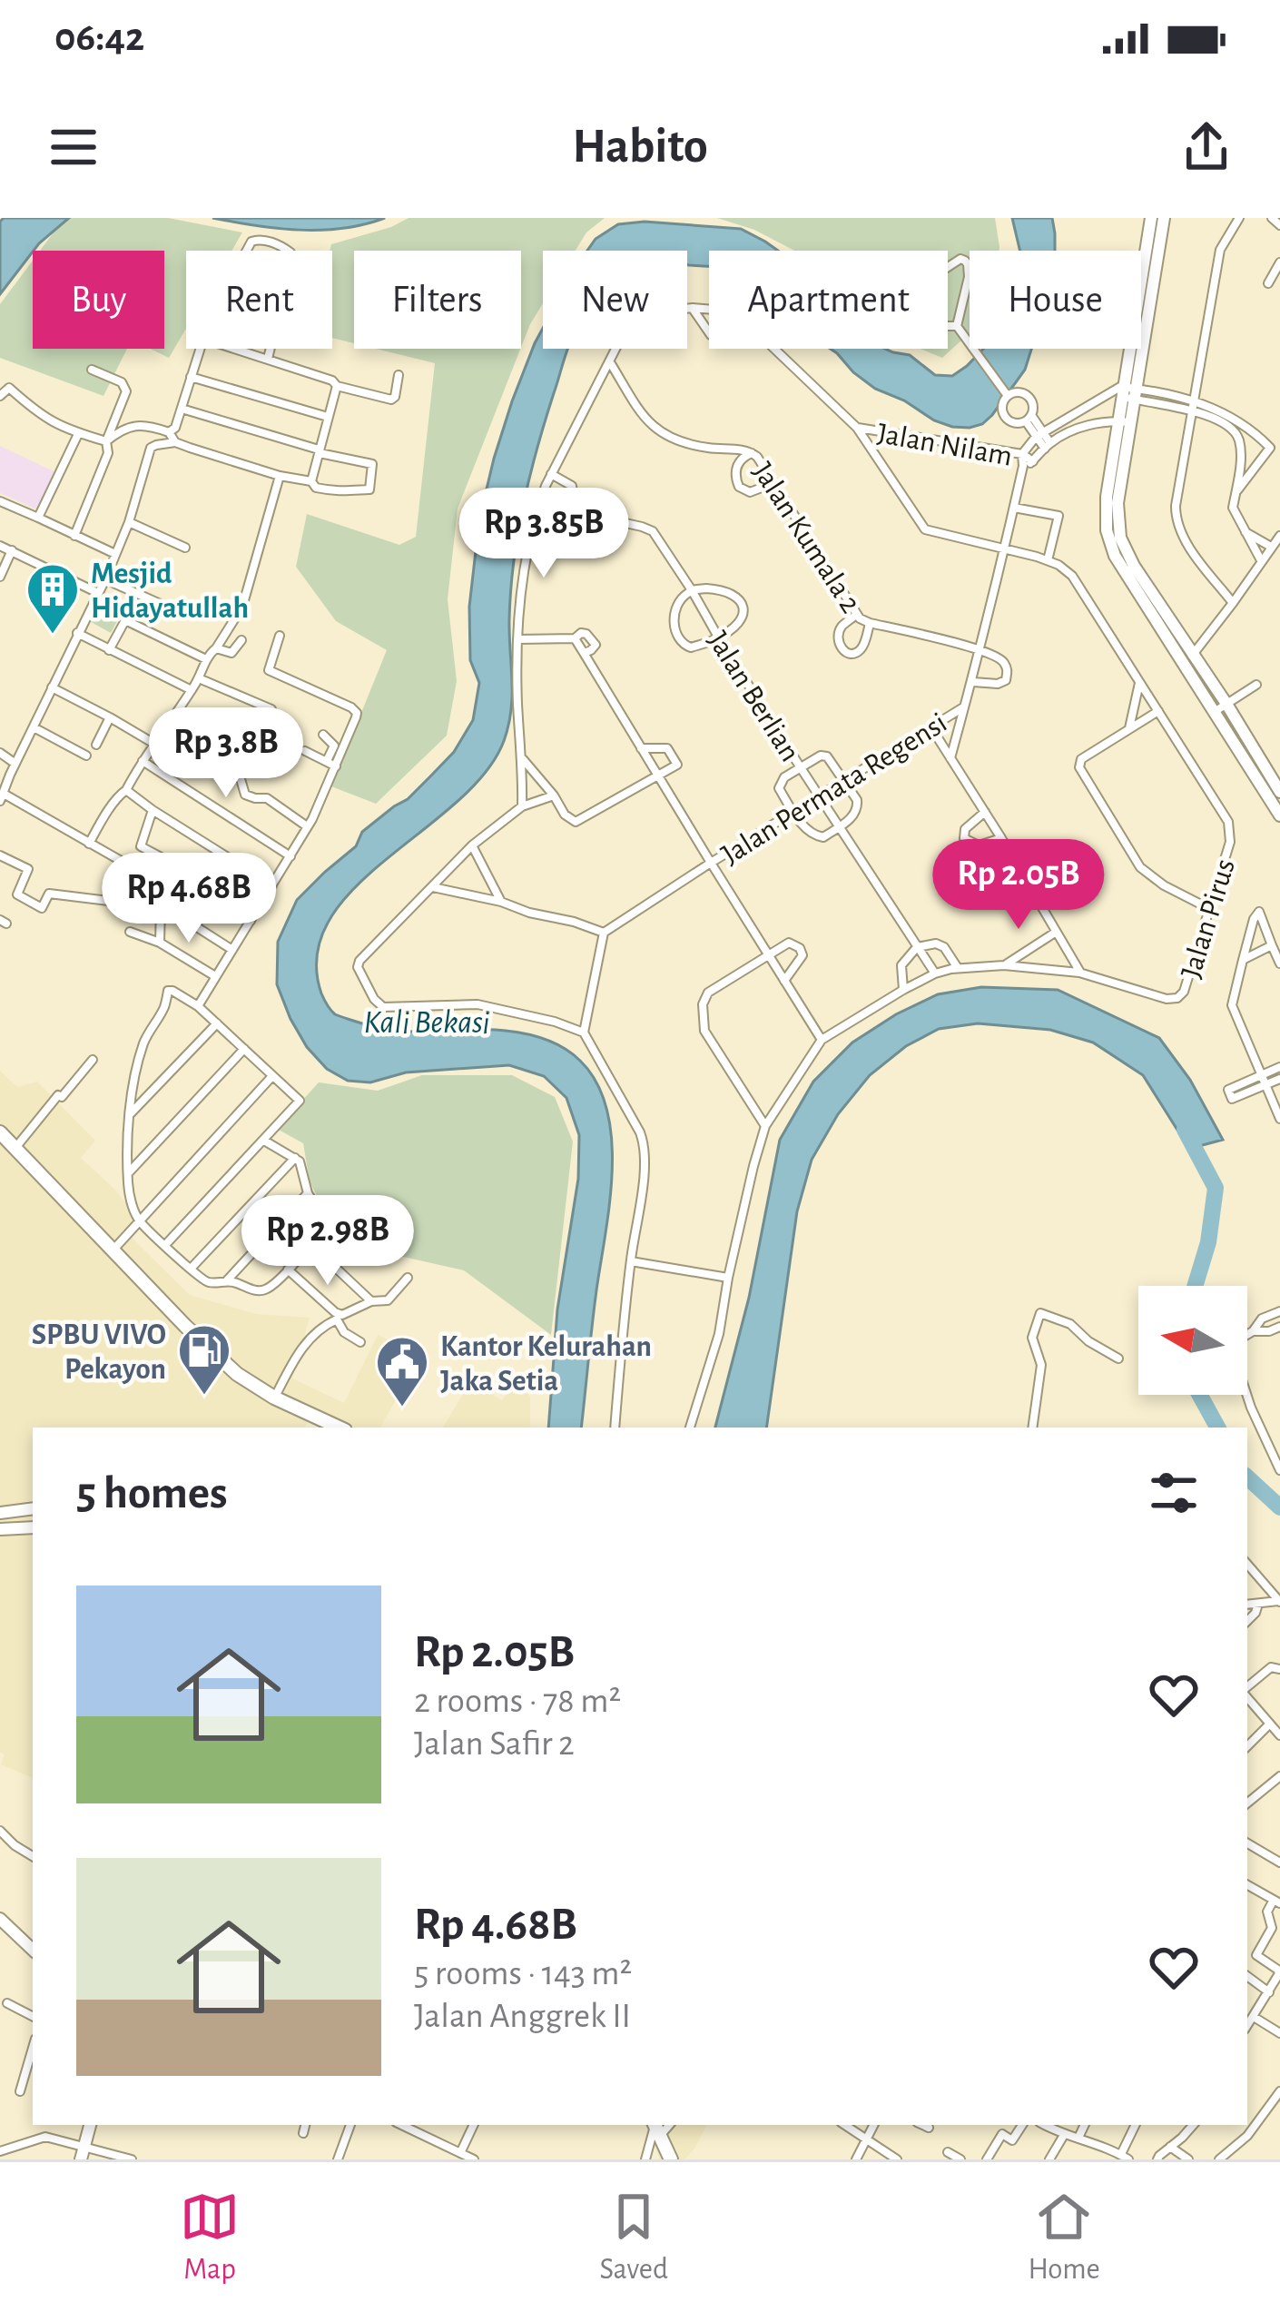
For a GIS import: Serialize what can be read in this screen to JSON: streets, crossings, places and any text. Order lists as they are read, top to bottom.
{
  "streets": {
    "street": [
      "Jalan Nilam",
      "Jalan Kumala 2",
      "Jalan Berlian",
      "Jalan Permata Regensi",
      "Jalan Pirus"
    ]
  },
  "crossings": [
    ["Jalan Nilam", "Jalan Permata Regensi"],
    ["Jalan Kumala 2", "Jalan Permata Regensi"],
    ["Jalan Berlian", "Jalan Permata Regensi"],
    ["Jalan Berlian", "Jalan Pirus"]
  ],
  "water": ["Kali Bekasi"],
  "places": {
    "building": ["Mesjid Hidayatullah"],
    "fuel station": ["SPBU VIVO Pekayon"],
    "public building": ["Kantor Kelurahan Jaka Setia"]
  },
  "north": "left",
  "page": {
    "status": "06:42",
    "header": "Habito",
    "chip": [
      "Buy",
      "Rent",
      "Filters",
      "New",
      "Apartment",
      "House"
    ],
    "price": [
      "Rp 3.85B",
      "Rp 3.8B",
      "Rp 2.05B",
      "Rp 4.68B",
      "Rp 2.98B"
    ],
    "heading": "5 homes",
    "list": [
      {
        "name": "Rp 2.05B",
        "note": "2 rooms · 78 m² · Jalan Safir 2"
      },
      {
        "name": "Rp 4.68B",
        "note": "5 rooms · 143 m² · Jalan Anggrek II"
      }
    ],
    "tabs": ["Map", "Saved", "Home"]
  }
}
